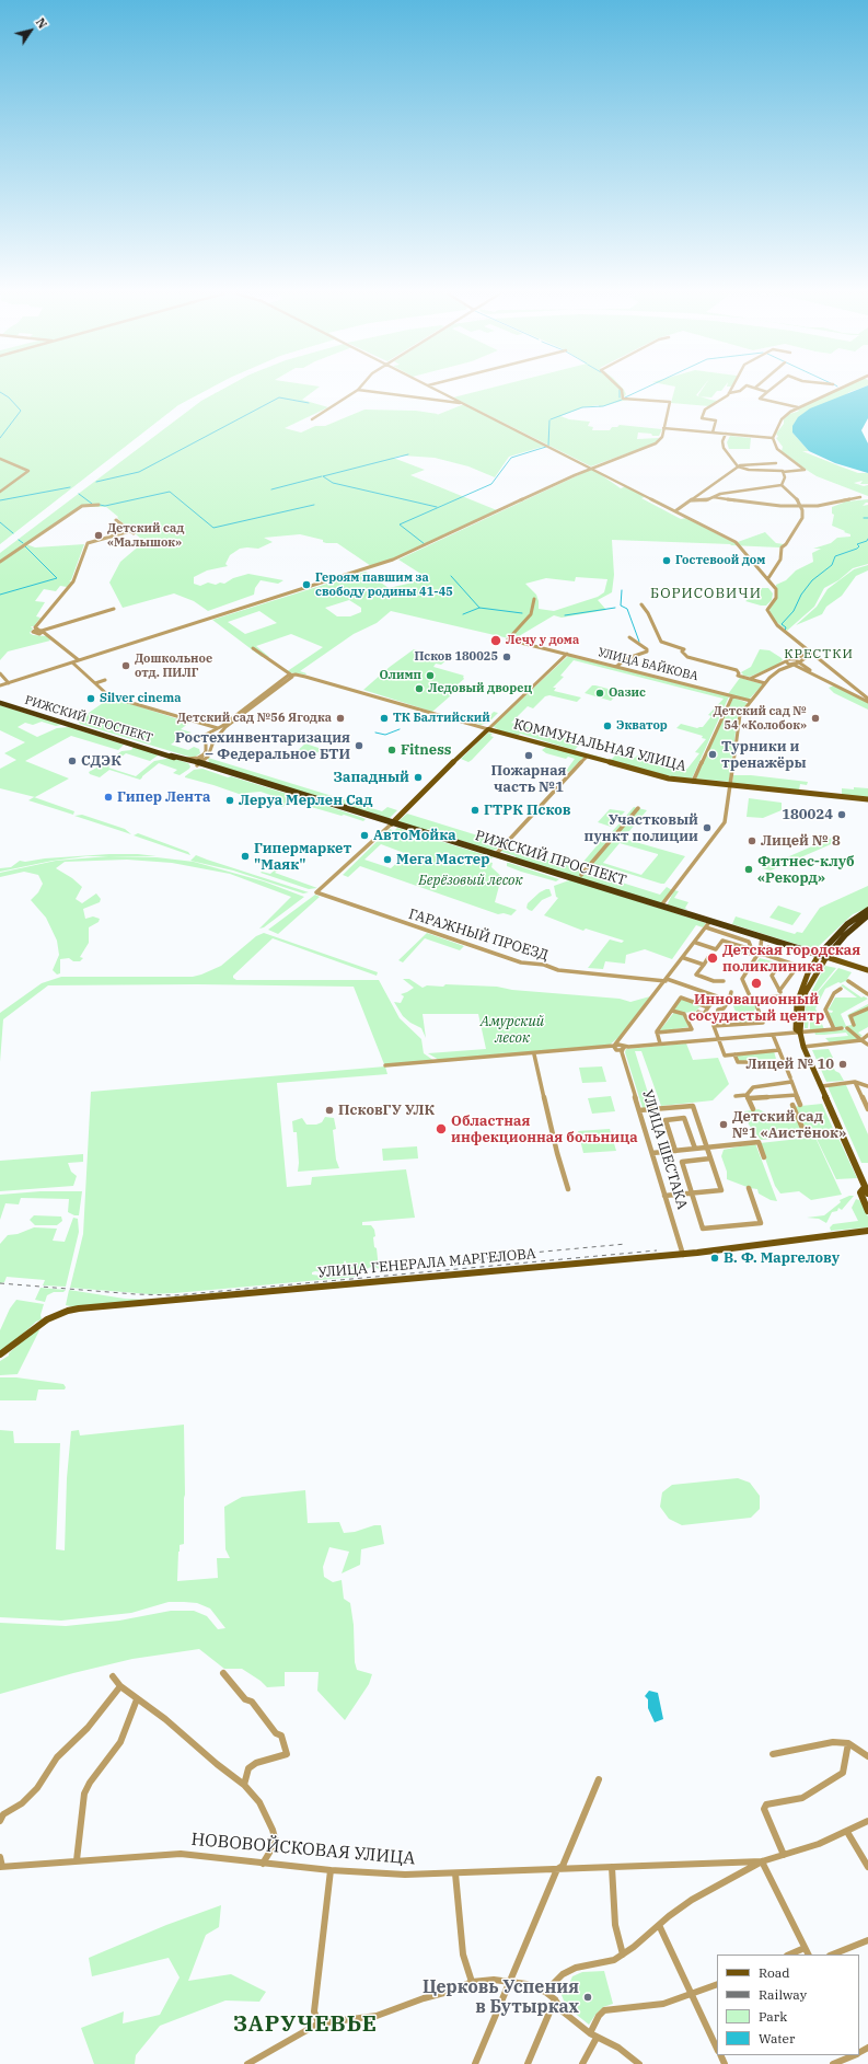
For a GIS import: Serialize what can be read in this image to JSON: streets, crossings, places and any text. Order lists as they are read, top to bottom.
{
  "streets": {
    "highway": ["РИЖСКИЙ ПРОСПЕКТ"],
    "main road": ["КОММУНАЛЬНАЯ УЛИЦА", "УЛИЦА ГЕНЕРАЛА МАРГЕЛОВА"],
    "street": [
      "УЛИЦА БАЙКОВА",
      "ГАРАЖНЫЙ ПРОЕЗД",
      "УЛИЦА ШЕСТАКА",
      "НОВОВОЙСКОВАЯ УЛИЦА"
    ]
  },
  "crossings": [
    ["РИЖСКИЙ ПРОСПЕКТ", "ГАРАЖНЫЙ ПРОЕЗД"],
    ["УЛИЦА ШЕСТАКА", "УЛИЦА ГЕНЕРАЛА МАРГЕЛОВА"]
  ],
  "districts": ["БОРИСОВИЧИ", "КРЕСТКИ", "ЗАРУЧЕВЬЕ"],
  "parks": ["Берёзовый лесок", "Амурский лесок"],
  "places": [
    "Детский сад «Малышок»",
    "Гостевоой дом",
    "Героям павшим за свободу родины 41-45",
    "Лечу у дома",
    "Псков 180025",
    "Дошкольное отд. ПИЛГ",
    "Олимп",
    "Ледовый дворец",
    "Оазис",
    "Silver cinema",
    "Детский сад №56 Ягодка",
    "ТК Балтийский",
    "Детский сад № 54 «Колобок»",
    "Экватор",
    "Ростехинвентаризация – Федеральное БТИ",
    "Fitness",
    "Турники и тренажёры",
    "Пожарная часть №1",
    "СДЭК",
    "Западный",
    "Гипер Лента",
    "Леруа Мерлен Сад",
    "ГТРК Псков",
    "180024",
    "Участковый пункт полиции",
    "АвтоМойка",
    "Лицей № 8",
    "Гипермаркет \"Маяк\"",
    "Мега Мастер",
    "Фитнес-клуб «Рекорд»",
    "Детская городская поликлиника",
    "Инновационный сосудистый центр",
    "Лицей № 10",
    "ПсковГУ УЛК",
    "Детский сад №1 «Аистёнок»",
    "Областная инфекционная больница",
    "В. Ф. Маргелову",
    "Церковь Успения в Бутырках"
  ],
  "legend": [
    "Road",
    "Railway",
    "Park",
    "Water"
  ],
  "north": "top right"
}
